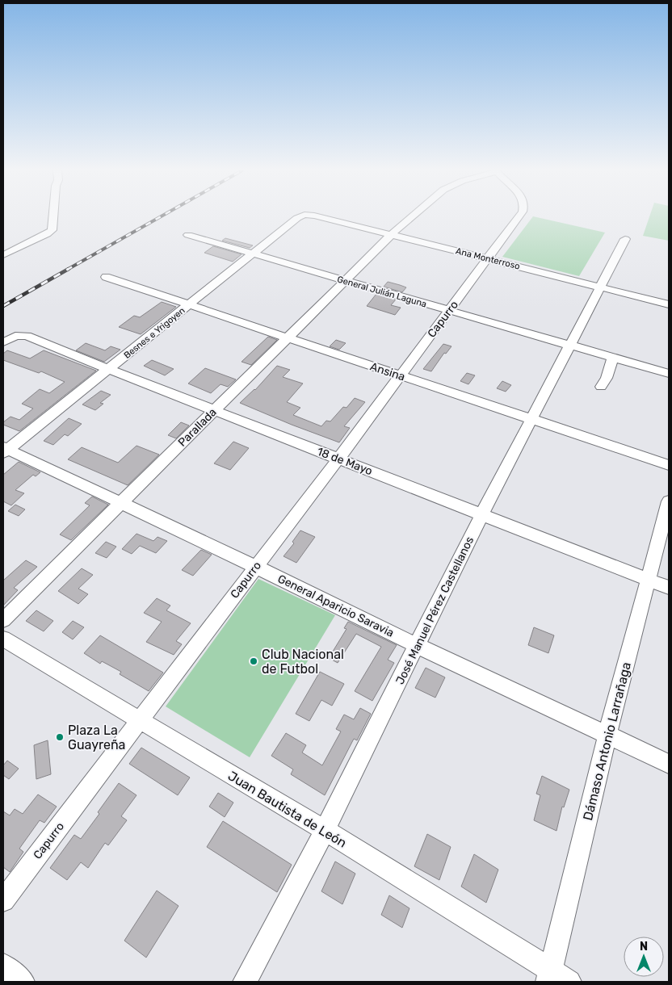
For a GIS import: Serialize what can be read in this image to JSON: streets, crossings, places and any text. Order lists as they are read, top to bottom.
{
  "streets": {
    "street": [
      "Ana Monterroso",
      "General Julián Laguna",
      "Capurro",
      "Besnes e Yrigoyen",
      "Ansina",
      "Parallada",
      "18 de Mayo",
      "General Aparicio Saravia",
      "José Manuel Pérez Castellanos",
      "Dámaso Antonio Larrañaga",
      "Juan Bautista de León"
    ]
  },
  "crossings": [
    ["Ana Monterroso", "Capurro"],
    ["Ana Monterroso", "Parallada"],
    ["Ana Monterroso", "José Manuel Pérez Castellanos"],
    ["General Julián Laguna", "Capurro"],
    ["General Julián Laguna", "Besnes e Yrigoyen"],
    ["General Julián Laguna", "Parallada"],
    ["General Julián Laguna", "José Manuel Pérez Castellanos"],
    ["Capurro", "Ansina"],
    ["Capurro", "18 de Mayo"],
    ["Capurro", "General Aparicio Saravia"],
    ["Capurro", "Juan Bautista de León"],
    ["Besnes e Yrigoyen", "Ansina"],
    ["Besnes e Yrigoyen", "18 de Mayo"],
    ["Besnes e Yrigoyen", "General Aparicio Saravia"],
    ["Ansina", "Parallada"],
    ["Ansina", "José Manuel Pérez Castellanos"],
    ["Parallada", "18 de Mayo"],
    ["Parallada", "General Aparicio Saravia"],
    ["18 de Mayo", "José Manuel Pérez Castellanos"],
    ["18 de Mayo", "Dámaso Antonio Larrañaga"],
    ["General Aparicio Saravia", "José Manuel Pérez Castellanos"],
    ["General Aparicio Saravia", "Dámaso Antonio Larrañaga"],
    ["José Manuel Pérez Castellanos", "Juan Bautista de León"],
    ["Dámaso Antonio Larrañaga", "Juan Bautista de León"]
  ],
  "places": ["Club Nacional de Futbol", "Plaza La Guayreña"],
  "north": "top"
}
